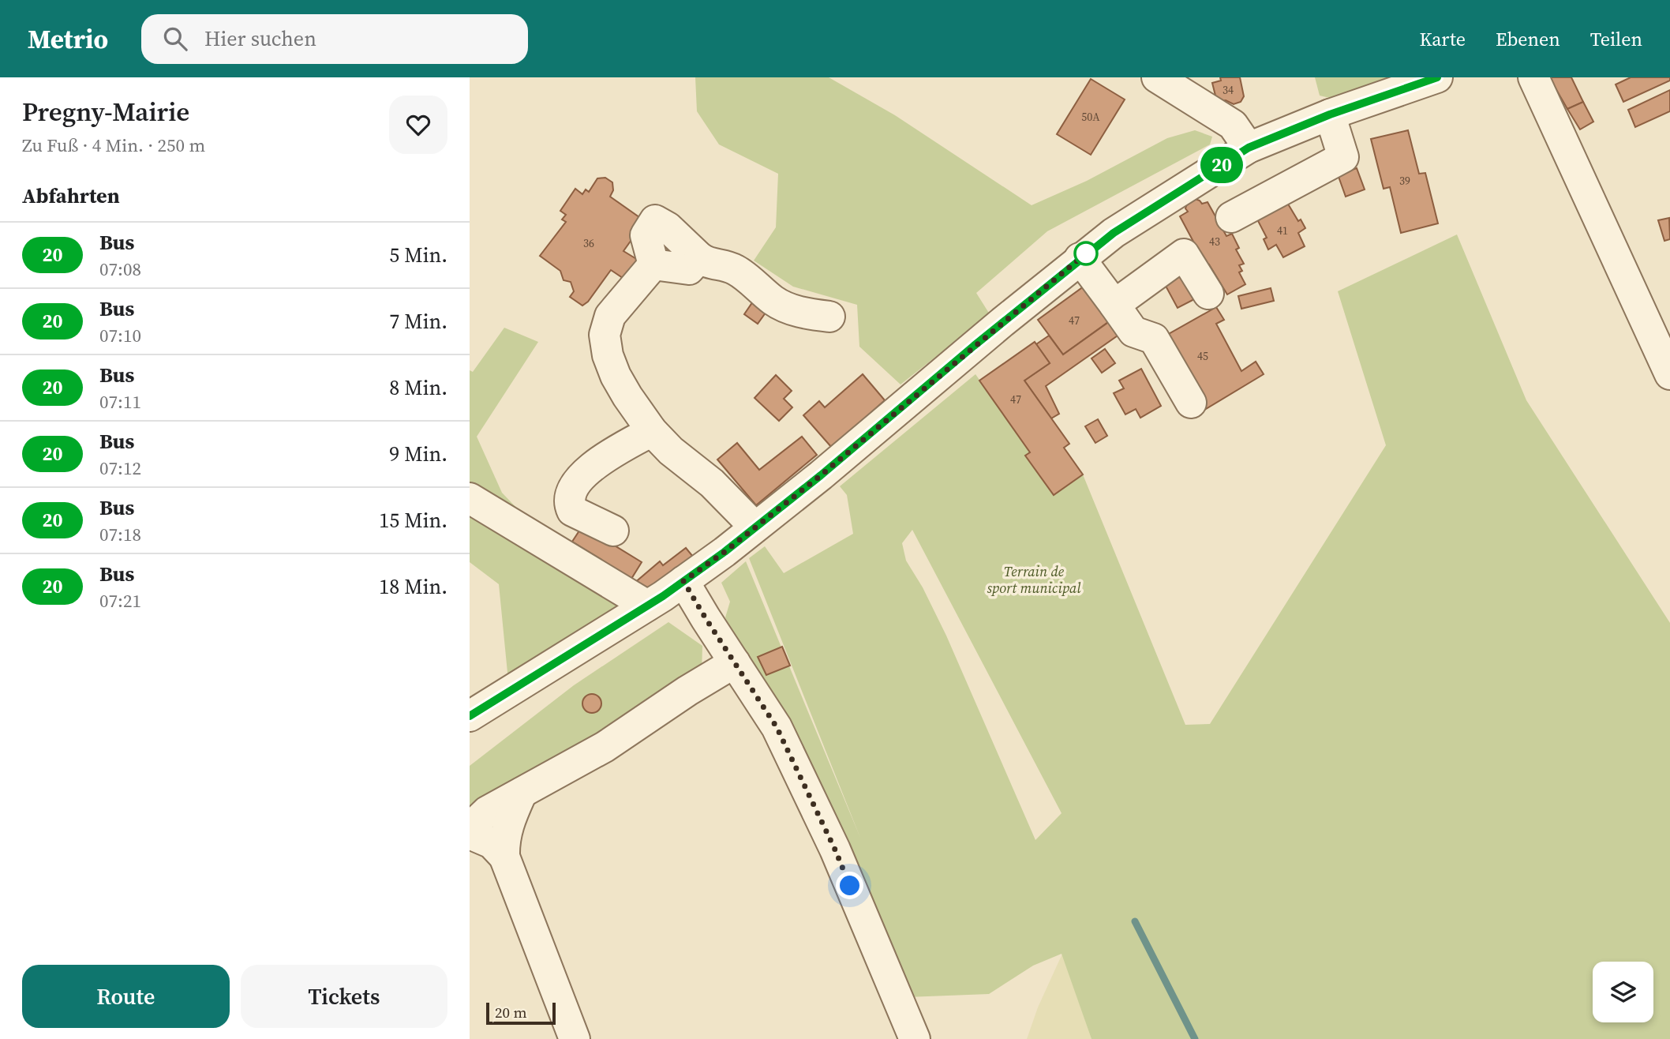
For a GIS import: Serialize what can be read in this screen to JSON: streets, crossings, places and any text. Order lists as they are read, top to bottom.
{
  "parks": ["Terrain de sport municipal"],
  "lines": ["bus line 20"],
  "house_numbers": [
    "34",
    "50A",
    "39",
    "41",
    "43",
    "36",
    "47",
    "45",
    "47"
  ],
  "scale_bar": "20 m",
  "page": {
    "header": "Metrio",
    "search": "Hier suchen",
    "nav": ["Karte", "Ebenen", "Teilen"],
    "heading": [
      ["Pregny-Mairie", "Zu Fuß · 4 Min. · 250 m"],
      "Abfahrten"
    ],
    "on_map": "20",
    "list": [
      {
        "mark": "20",
        "name": "Bus",
        "note": "07:08",
        "value": "5 Min."
      },
      {
        "mark": "20",
        "name": "Bus",
        "note": "07:10",
        "value": "7 Min."
      },
      {
        "mark": "20",
        "name": "Bus",
        "note": "07:11",
        "value": "8 Min."
      },
      {
        "mark": "20",
        "name": "Bus",
        "note": "07:12",
        "value": "9 Min."
      },
      {
        "mark": "20",
        "name": "Bus",
        "note": "07:18",
        "value": "15 Min."
      },
      {
        "mark": "20",
        "name": "Bus",
        "note": "07:21",
        "value": "18 Min."
      }
    ],
    "buttons": ["Route", "Tickets"],
    "scale": "20 m"
  }
}
